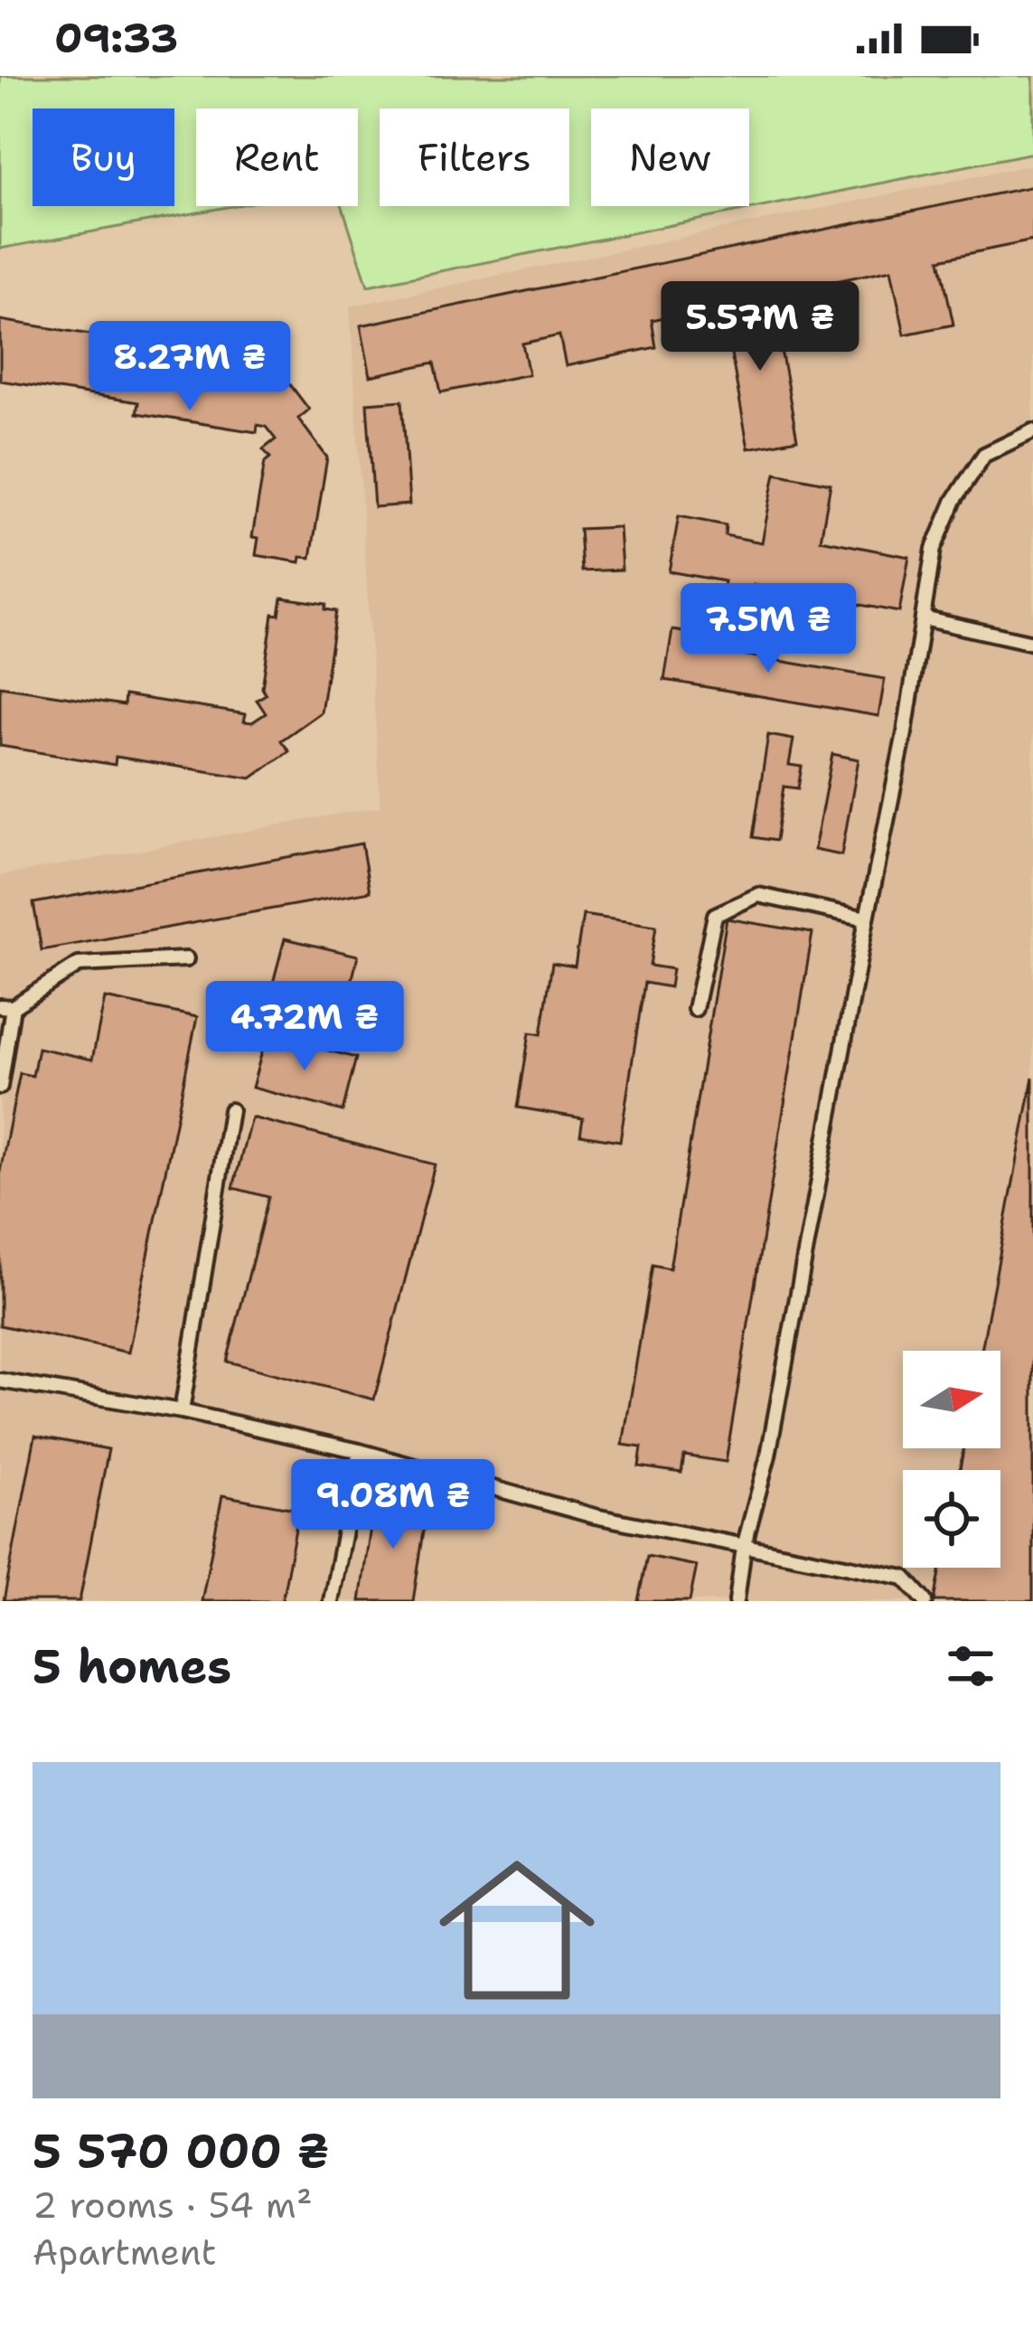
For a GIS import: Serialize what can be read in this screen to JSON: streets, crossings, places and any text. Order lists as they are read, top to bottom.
{
  "north": "right",
  "page": {
    "status": "09:33",
    "chip": [
      "Buy",
      "Rent",
      "Filters",
      "New"
    ],
    "price": [
      "5.57M ₴",
      "8.27M ₴",
      "7.5M ₴",
      "4.72M ₴",
      "9.08M ₴"
    ],
    "heading": "5 homes",
    "list": [
      {
        "name": "5 570 000 ₴",
        "note": "2 rooms · 54 m² · Apartment"
      }
    ]
  }
}
